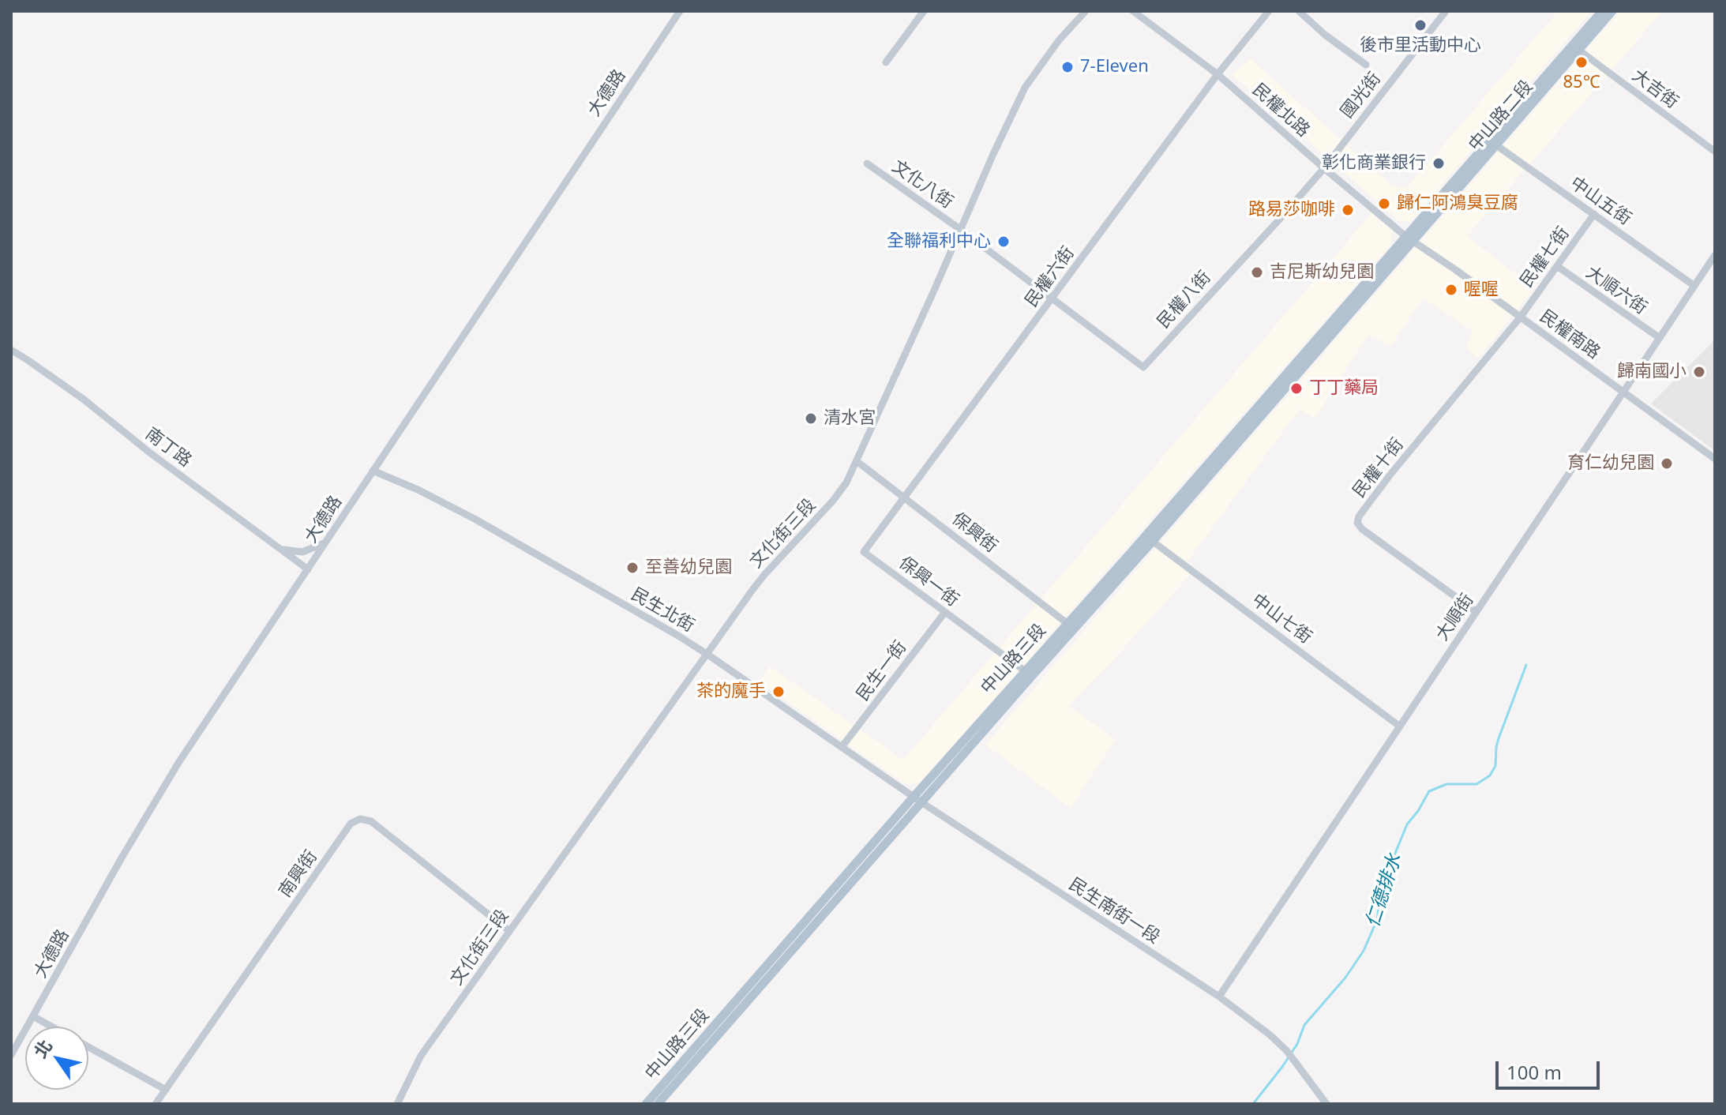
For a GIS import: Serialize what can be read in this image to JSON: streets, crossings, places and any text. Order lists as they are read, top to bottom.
{
  "streets": {
    "main road": ["中山路二段", "中山路三段"],
    "street": [
      "大吉街",
      "大德路",
      "國光街",
      "民權北路",
      "文化八街",
      "中山五街",
      "民權七街",
      "民權六街",
      "大順六街",
      "民權八街",
      "民權南路",
      "南丁路",
      "民權十街",
      "保興街",
      "文化街三段",
      "保興一街",
      "民生北街",
      "大順街",
      "中山七街",
      "民生一街",
      "南興街",
      "民生南街一段"
    ]
  },
  "crossings": [
    ["大吉街", "中山路二段"],
    ["大德路", "南丁路"],
    ["大德路", "民生北街"],
    ["國光街", "民權北路"],
    ["國光街", "民權八街"],
    ["民權北路", "中山路二段"],
    ["民權北路", "民權六街"],
    ["民權北路", "民權八街"],
    ["民權北路", "民權南路"],
    ["民權北路", "中山路三段"],
    ["中山路二段", "中山五街"],
    ["中山路二段", "民權南路"],
    ["中山路二段", "中山路三段"],
    ["文化八街", "民權六街"],
    ["文化八街", "民權八街"],
    ["文化八街", "文化街三段"],
    ["中山五街", "民權七街"],
    ["中山五街", "大順街"],
    ["民權七街", "大順六街"],
    ["民權七街", "民權南路"],
    ["民權七街", "民權十街"],
    ["民權六街", "民權八街"],
    ["民權六街", "保興街"],
    ["民權六街", "保興一街"],
    ["大順六街", "大順街"],
    ["民權南路", "民權十街"],
    ["民權南路", "大順街"],
    ["民權南路", "中山路三段"],
    ["民權十街", "大順街"],
    ["保興街", "文化街三段"],
    ["保興街", "保興一街"],
    ["保興街", "中山路三段"],
    ["文化街三段", "民生北街"],
    ["文化街三段", "南興街"],
    ["保興一街", "中山路三段"],
    ["保興一街", "民生一街"],
    ["民生北街", "中山路三段"],
    ["民生北街", "民生一街"],
    ["民生北街", "民生南街一段"],
    ["大順街", "中山七街"],
    ["大順街", "民生南街一段"],
    ["中山七街", "中山路三段"],
    ["中山路三段", "民生南街一段"]
  ],
  "water": ["仁德排水"],
  "places": [
    "後市里活動中心",
    "85℃",
    "7-Eleven",
    "彰化商業銀行",
    "歸仁阿鴻臭豆腐",
    "路易莎咖啡",
    "全聯福利中心",
    "吉尼斯幼兒園",
    "喔喔",
    "歸南國小",
    "丁丁藥局",
    "清水宮",
    "育仁幼兒園",
    "至善幼兒園",
    "茶的魔手"
  ],
  "scale_bar": "100 m",
  "north": "top left"
}
